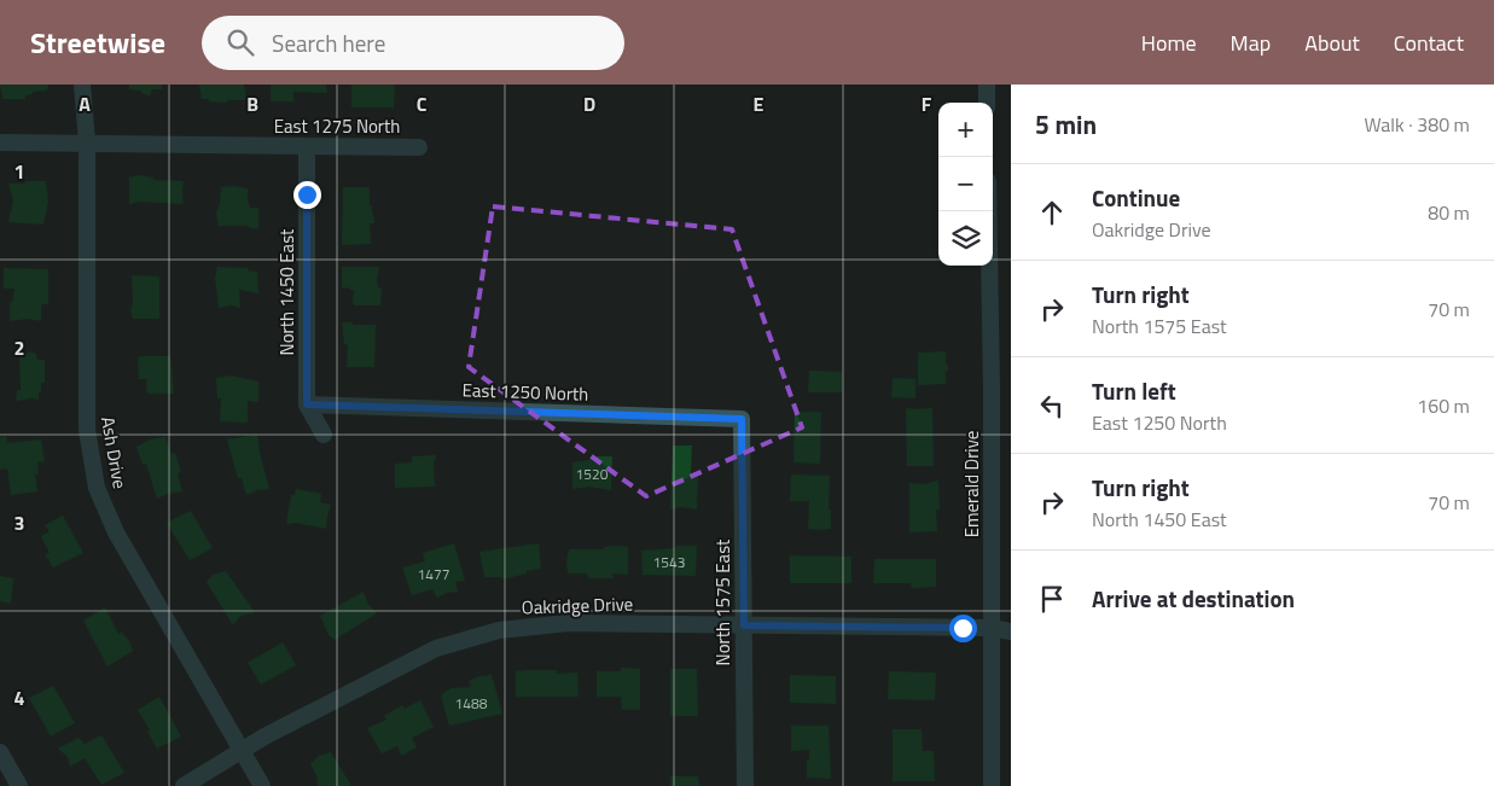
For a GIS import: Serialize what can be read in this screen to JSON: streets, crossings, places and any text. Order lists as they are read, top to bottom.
{
  "streets": {
    "street": [
      "East 1275 North",
      "North 1450 East",
      "East 1250 North",
      "Ash Drive",
      "Emerald Drive",
      "North 1575 East",
      "Oakridge Drive"
    ]
  },
  "crossings": [
    ["East 1275 North", "North 1450 East"],
    ["East 1275 North", "Ash Drive"],
    ["North 1450 East", "East 1250 North"],
    ["East 1250 North", "North 1575 East"],
    ["Ash Drive", "Oakridge Drive"],
    ["Emerald Drive", "Oakridge Drive"],
    ["North 1575 East", "Oakridge Drive"]
  ],
  "house_numbers": [
    "1520",
    "1543",
    "1477",
    "1488"
  ],
  "page": {
    "header": "Streetwise",
    "search": "Search here",
    "nav": [
      "Home",
      "Map",
      "About",
      "Contact"
    ],
    "heading": ["5 min", "Walk · 380 m"],
    "map_buttons": ["+", "−"],
    "list": [
      ["Continue", "Oakridge Drive", "80 m"],
      ["Turn right", "North 1575 East", "70 m"],
      ["Turn left", "East 1250 North", "160 m"],
      ["Turn right", "North 1450 East", "70 m"],
      "Arrive at destination"
    ]
  },
  "grid": {
    "columns": [
      "A",
      "B",
      "C",
      "D",
      "E",
      "F"
    ],
    "rows": [
      "1",
      "2",
      "3",
      "4"
    ]
  }
}
